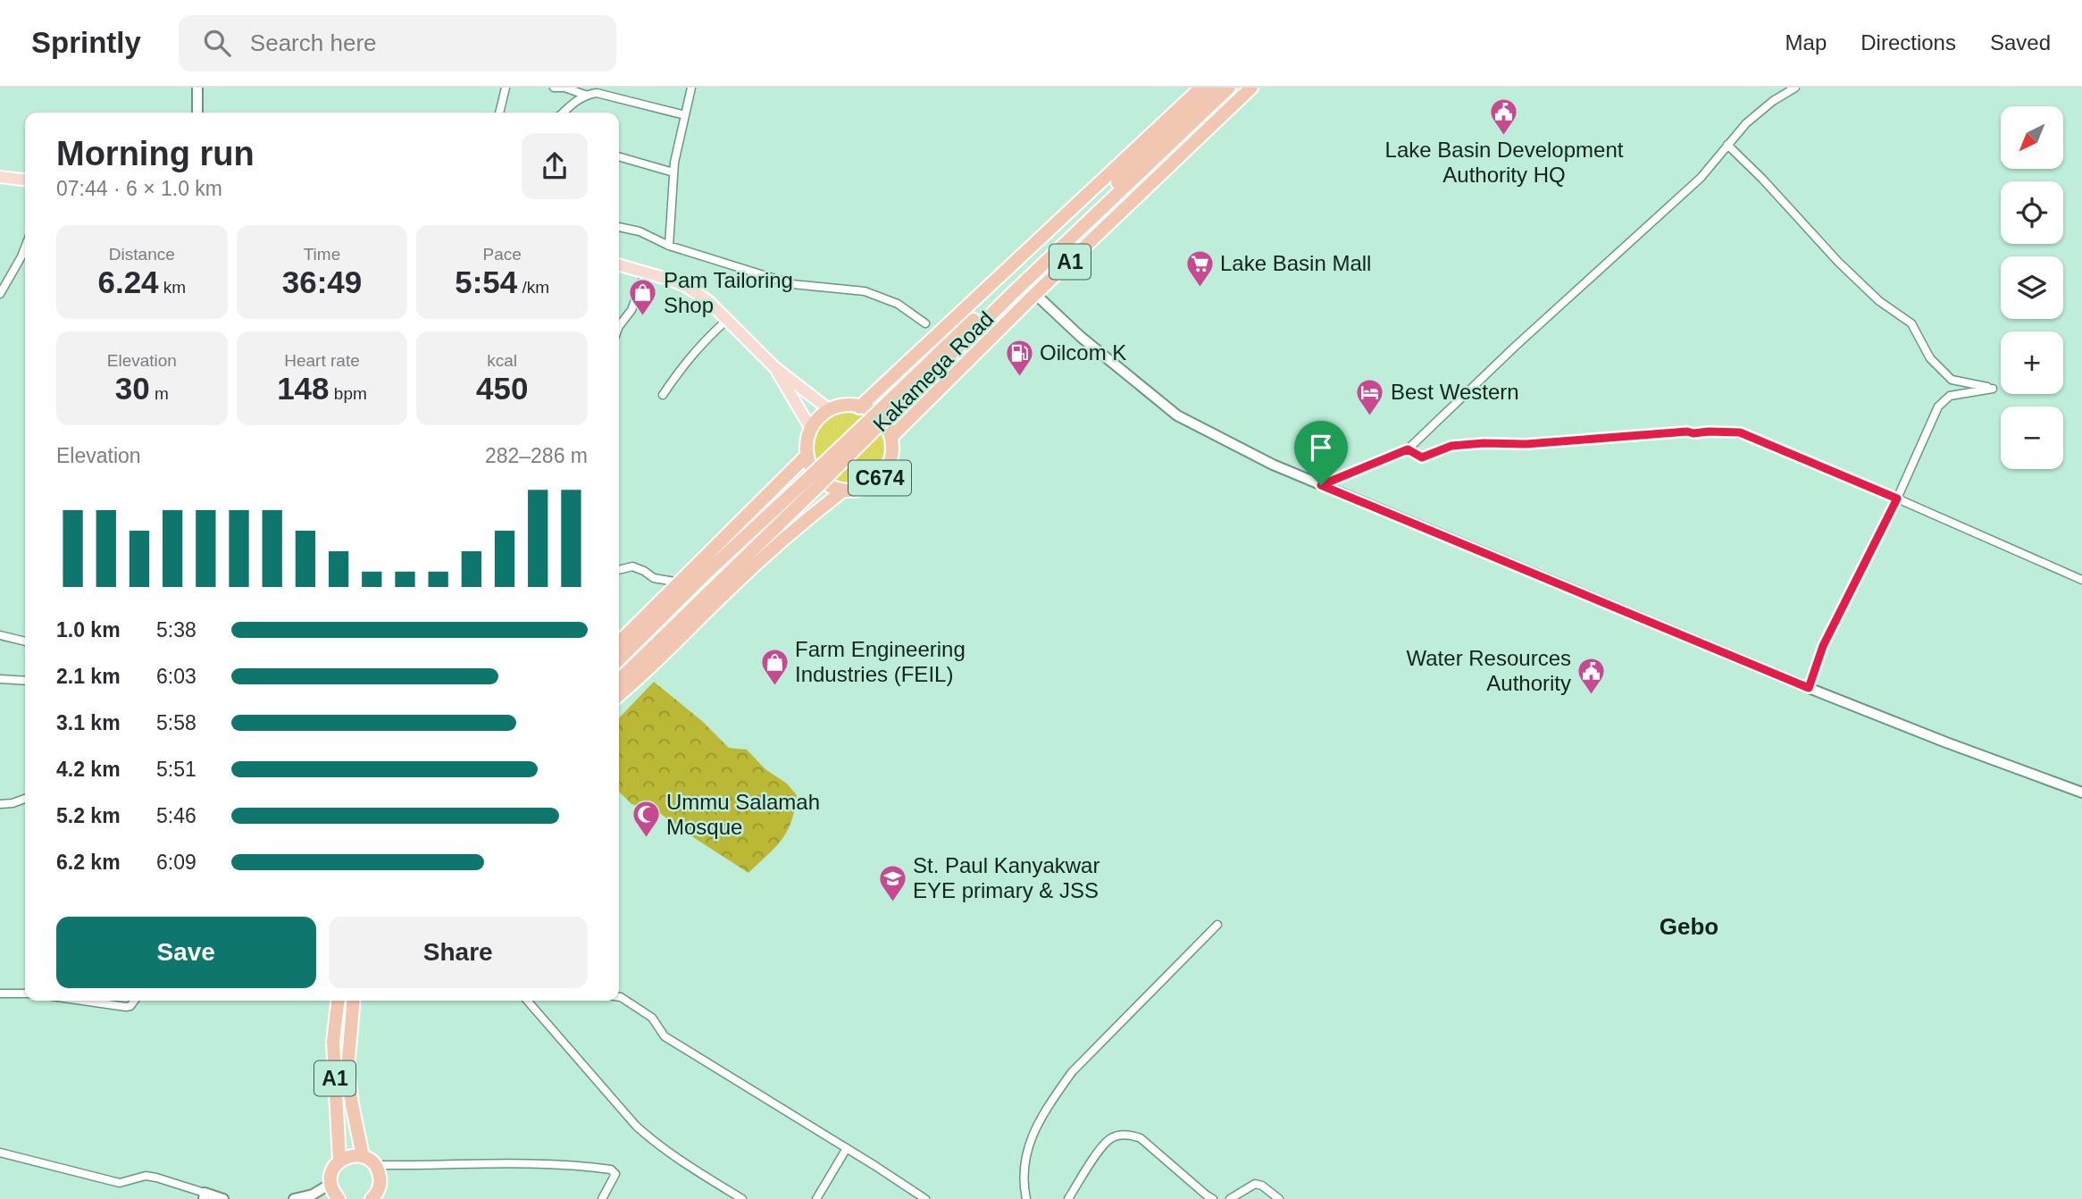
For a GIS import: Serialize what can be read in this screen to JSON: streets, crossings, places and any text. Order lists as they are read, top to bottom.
{
  "streets": {
    "highway": ["A1", "Kakamega Road", "C674"]
  },
  "crossings": [
    ["A1", "C674"]
  ],
  "districts": ["Gebo"],
  "places": {
    "public building": ["Lake Basin Development Authority HQ", "Water Resources Authority"],
    "supermarket": ["Lake Basin Mall"],
    "shop": ["Pam Tailoring Shop", "Farm Engineering Industries (FEIL)"],
    "fuel station": ["Oilcom K"],
    "hotel": ["Best Western"],
    "mosque": ["Ummu Salamah Mosque"],
    "school or university": ["St. Paul Kanyakwar EYE primary & JSS"]
  },
  "north": "bottom left",
  "page": {
    "header": "Sprintly",
    "search": "Search here",
    "nav": ["Map", "Directions", "Saved"],
    "map_buttons": ["+", "−"],
    "heading": ["Morning run", "07:44 · 6 × 1.0 km"],
    "stats": [
      ["Distance", "6.24 km"],
      ["Time", "36:49"],
      ["Pace", "5:54 /km"],
      ["Elevation", "30 m"],
      ["Heart rate", "148 bpm"],
      ["kcal", "450"]
    ],
    "chart": ["Elevation", "282–286 m"],
    "list": [
      {
        "name": "1.0 km",
        "note": "5:38"
      },
      {
        "name": "2.1 km",
        "note": "6:03"
      },
      {
        "name": "3.1 km",
        "note": "5:58"
      },
      {
        "name": "4.2 km",
        "note": "5:51"
      },
      {
        "name": "5.2 km",
        "note": "5:46"
      },
      {
        "name": "6.2 km",
        "note": "6:09"
      }
    ],
    "buttons": ["Save", "Share"]
  }
}
